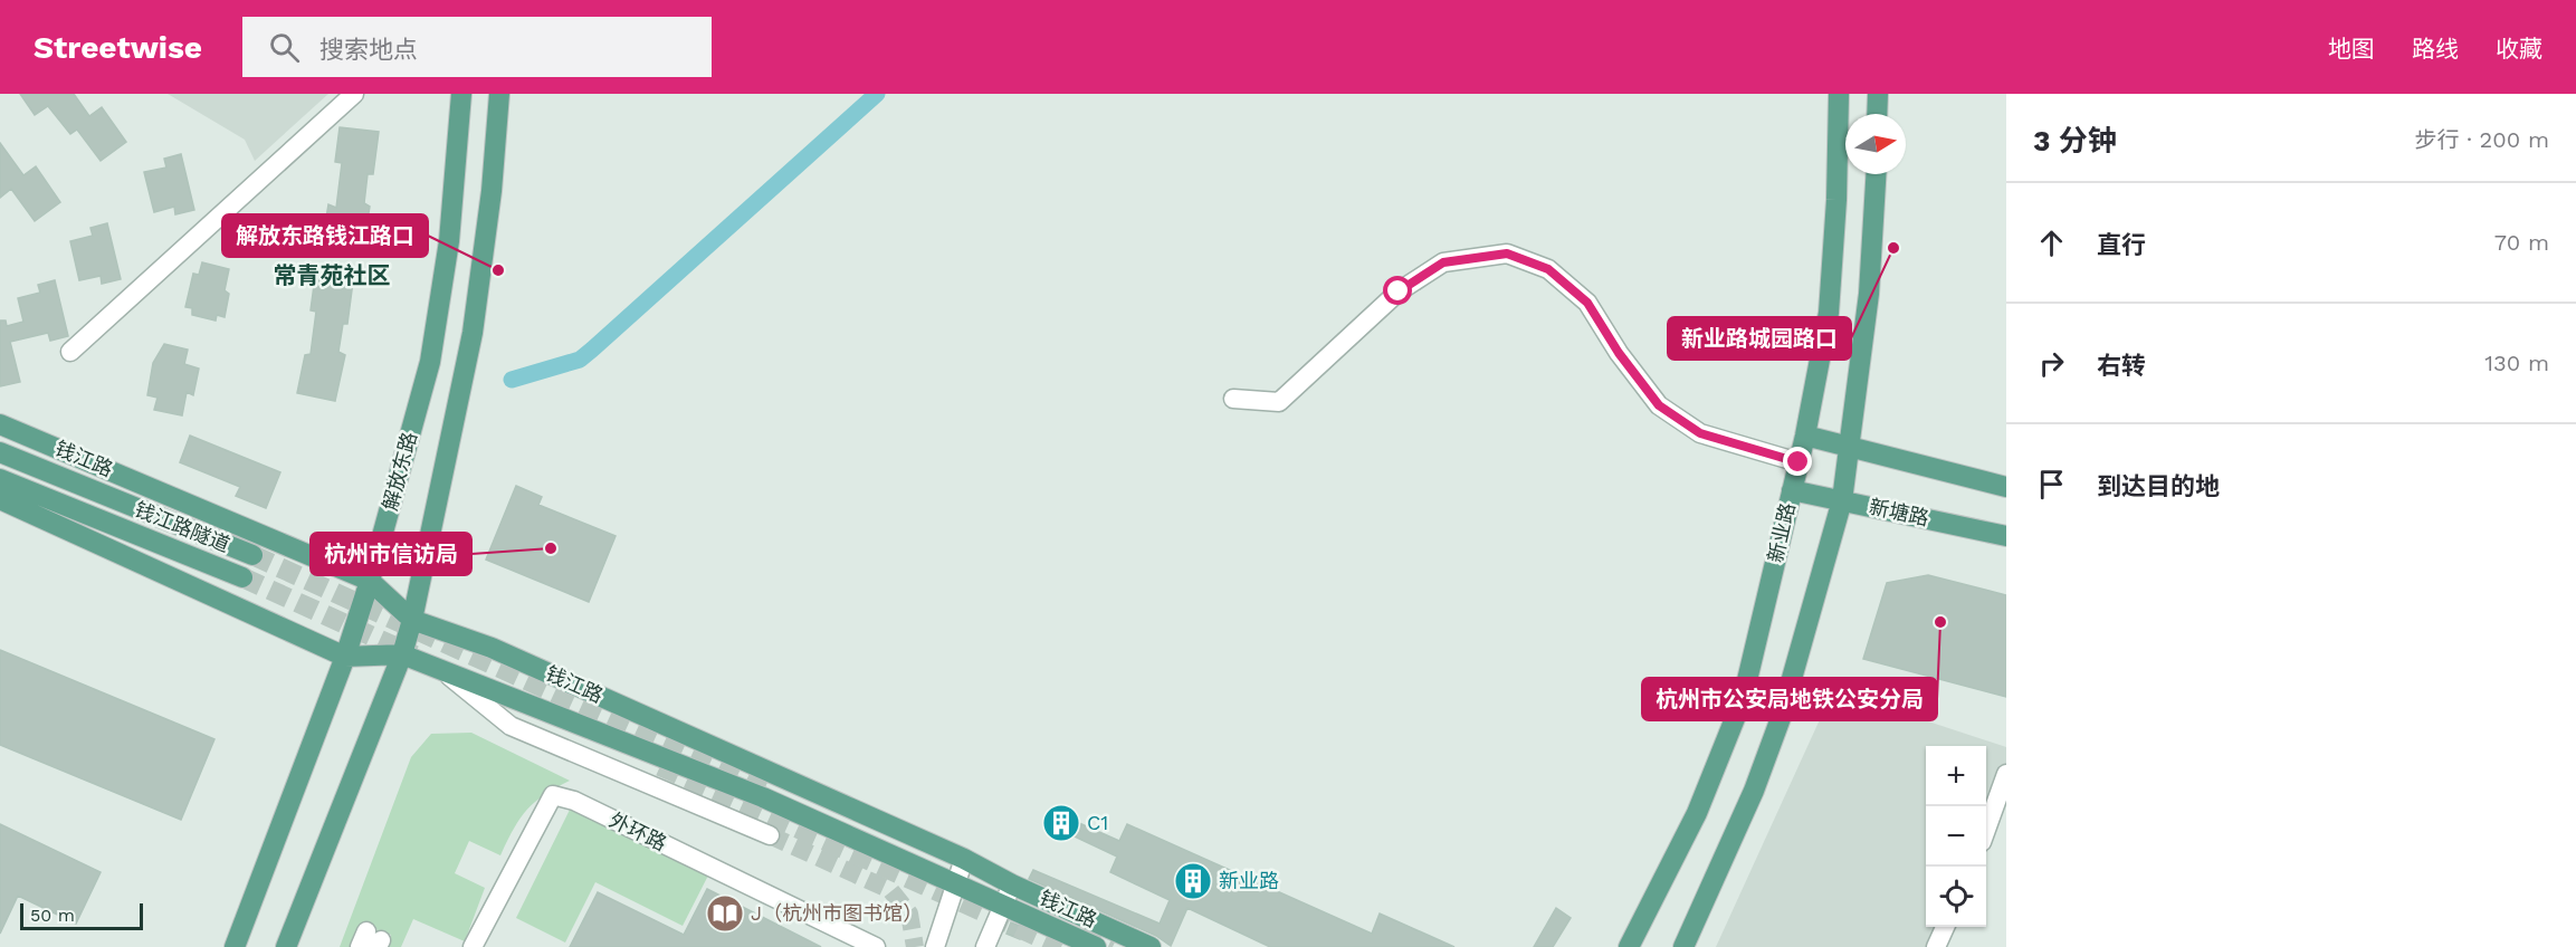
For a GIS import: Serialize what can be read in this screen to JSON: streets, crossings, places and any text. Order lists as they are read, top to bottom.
{
  "streets": {
    "main road": [
      "钱江路",
      "解放东路",
      "新塘路",
      "钱江路隧道",
      "新业路"
    ],
    "street": ["外环路"]
  },
  "crossings": [
    ["钱江路", "解放东路"],
    ["新塘路", "新业路"]
  ],
  "districts": ["常青苑社区"],
  "places": {
    "other": [
      "新业路城园路口",
      "解放东路钱江路口",
      "杭州市信访局",
      "杭州市公安局地铁公安分局"
    ],
    "building": ["C1", "新业路"],
    "library": ["J（杭州市图书馆）"]
  },
  "scale_bar": "50 m",
  "north": "right",
  "page": {
    "header": "Streetwise",
    "search": "搜索地点",
    "nav": ["地图", "路线", "收藏"],
    "heading": ["3 分钟", "步行 · 200 m"],
    "list": [
      ["直行", "70 m"],
      ["右转", "130 m"],
      "到达目的地"
    ],
    "map_buttons": ["+", "−"],
    "scale": "50 m"
  }
}
